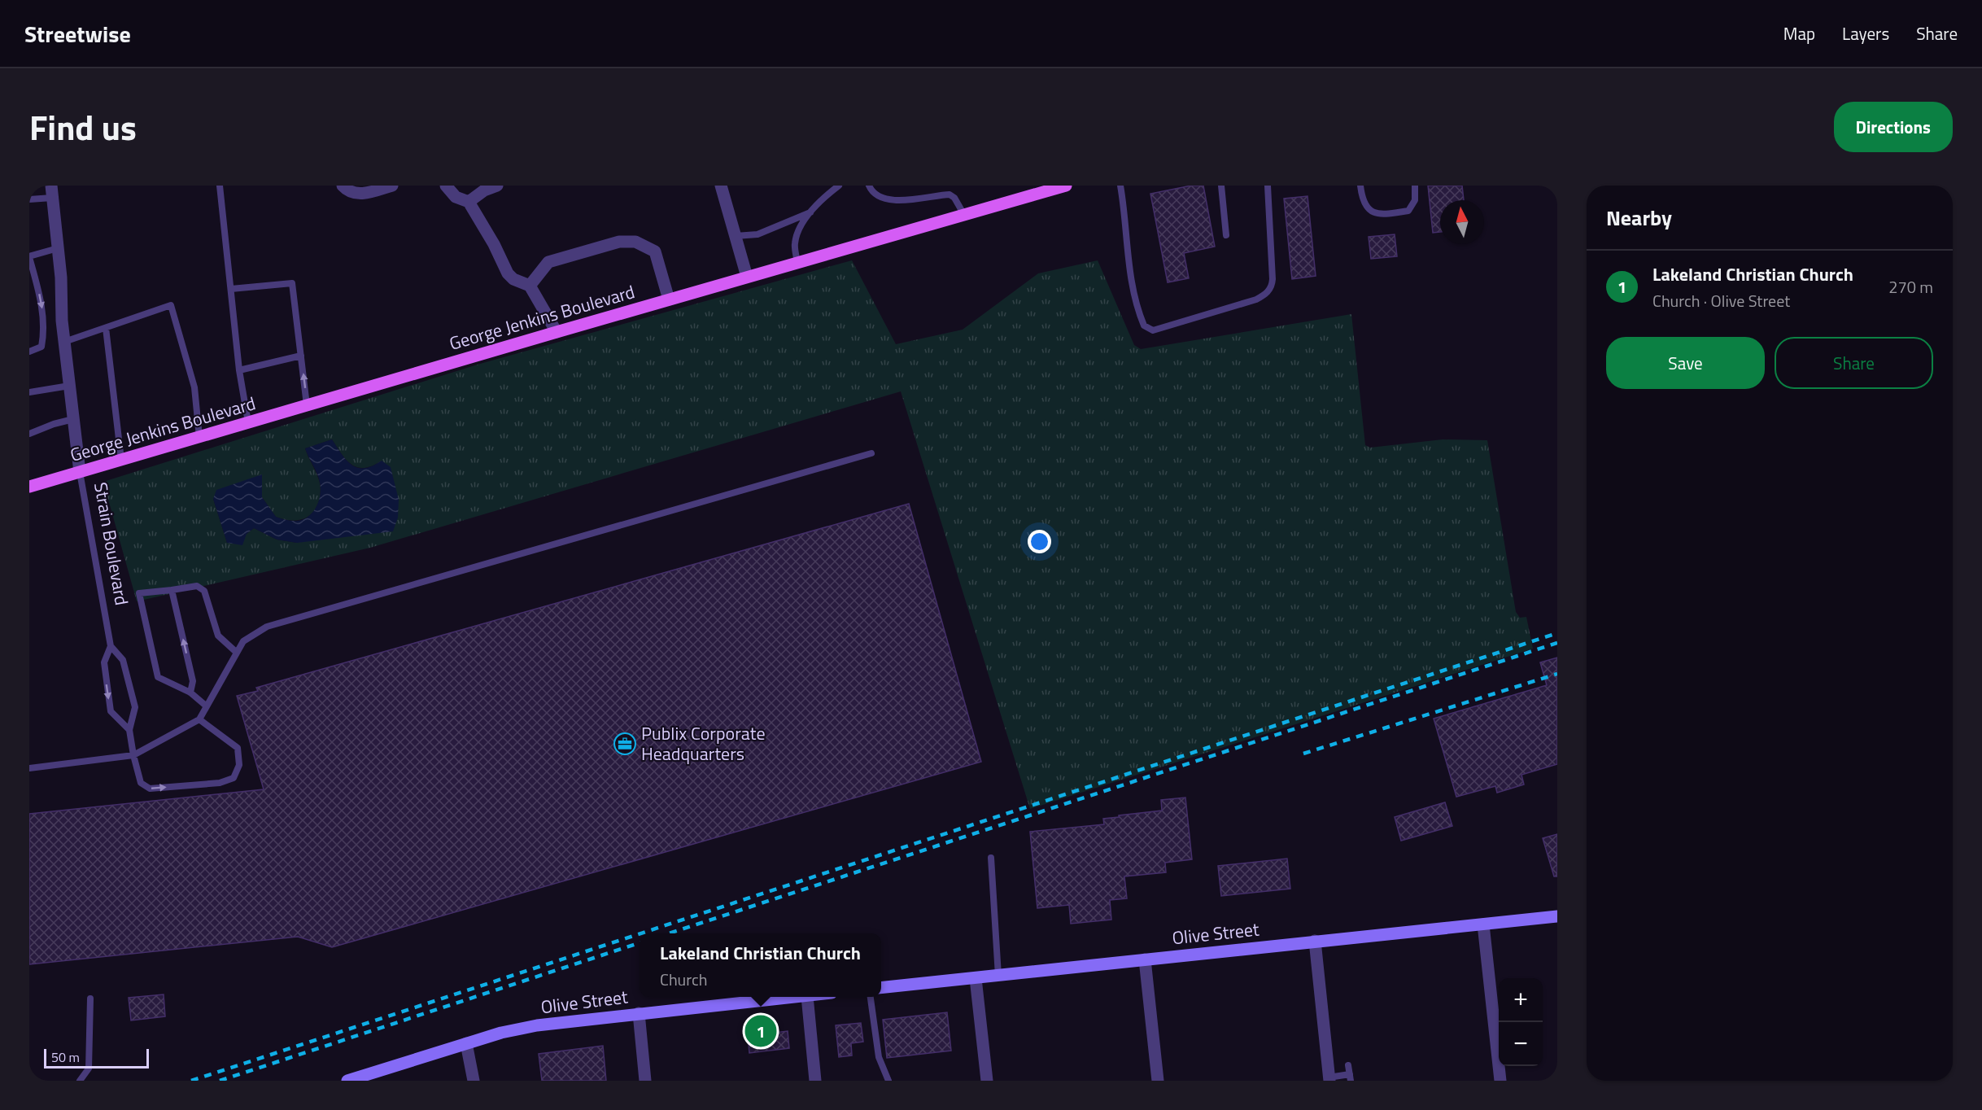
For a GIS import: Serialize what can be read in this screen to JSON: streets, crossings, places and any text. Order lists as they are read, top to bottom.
{
  "streets": {
    "main road": ["George Jenkins Boulevard", "Olive Street"],
    "street": ["Strain Boulevard"]
  },
  "crossings": [
    ["George Jenkins Boulevard", "Strain Boulevard"]
  ],
  "places": {
    "office": ["Publix Corporate Headquarters"]
  },
  "scale_bar": "50 m",
  "north": "top",
  "page": {
    "header": "Streetwise",
    "nav": ["Map", "Layers", "Share"],
    "title": "Find us",
    "buttons": [
      "Directions",
      ["Save", "Share"]
    ],
    "heading": "Nearby",
    "list": [
      {
        "mark": "1",
        "name": "Lakeland Christian Church",
        "note": "Church · Olive Street",
        "value": "270 m"
      }
    ],
    "popup": ["Lakeland Christian Church", "Church"],
    "map_buttons": ["+", "−"],
    "pins": "1",
    "scale": "50 m"
  }
}
